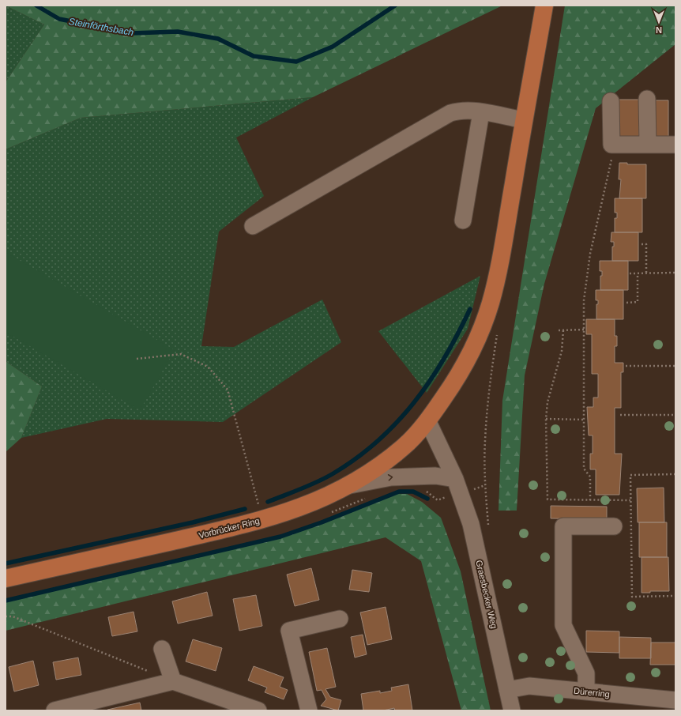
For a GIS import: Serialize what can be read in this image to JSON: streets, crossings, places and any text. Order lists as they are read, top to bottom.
{
  "streets": {
    "main road": ["Vorbrücker Ring"],
    "street": ["Graesbecker Weg", "Dürerring"]
  },
  "crossings": [
    ["Vorbrücker Ring", "Graesbecker Weg"],
    ["Graesbecker Weg", "Dürerring"]
  ],
  "water": ["Steinförthsbach"],
  "north": "bottom"
}
